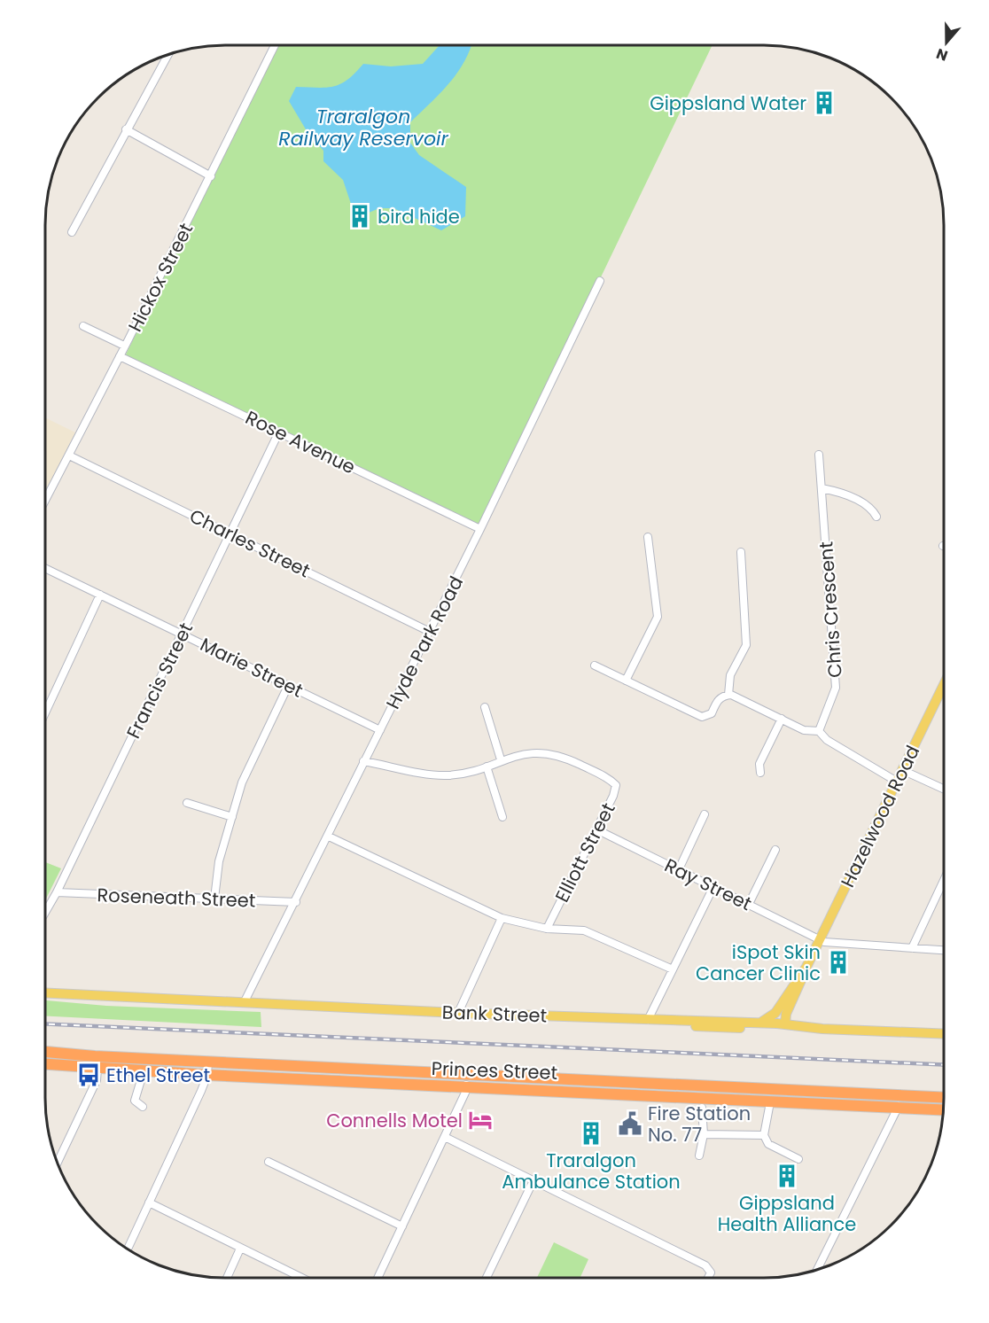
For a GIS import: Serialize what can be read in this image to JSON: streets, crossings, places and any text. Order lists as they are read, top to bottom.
{
  "streets": {
    "highway": ["Princes Street"],
    "main road": ["Hazelwood Road", "Bank Street"],
    "street": [
      "Hickox Street",
      "Rose Avenue",
      "Charles Street",
      "Chris Crescent",
      "Hyde Park Road",
      "Marie Street",
      "Francis Street",
      "Elliott Street",
      "Ray Street",
      "Roseneath Street"
    ]
  },
  "crossings": [
    ["Hickox Street", "Rose Avenue"],
    ["Hickox Street", "Charles Street"],
    ["Rose Avenue", "Hyde Park Road"],
    ["Rose Avenue", "Francis Street"],
    ["Charles Street", "Hyde Park Road"],
    ["Charles Street", "Francis Street"],
    ["Hyde Park Road", "Marie Street"],
    ["Hyde Park Road", "Elliott Street"],
    ["Hyde Park Road", "Roseneath Street"],
    ["Hyde Park Road", "Bank Street"],
    ["Marie Street", "Francis Street"],
    ["Francis Street", "Roseneath Street"],
    ["Hazelwood Road", "Ray Street"],
    ["Elliott Street", "Ray Street"]
  ],
  "water": ["Traralgon Railway Reservoir"],
  "places": {
    "building": [
      "Gippsland Water",
      "bird hide",
      "iSpot Skin Cancer Clinic",
      "Traralgon Ambulance Station",
      "Gippsland Health Alliance"
    ],
    "bus stop": ["Ethel Street"],
    "hotel": ["Connells Motel"],
    "public building": ["Fire Station No. 77"]
  },
  "north": "bottom"
}
